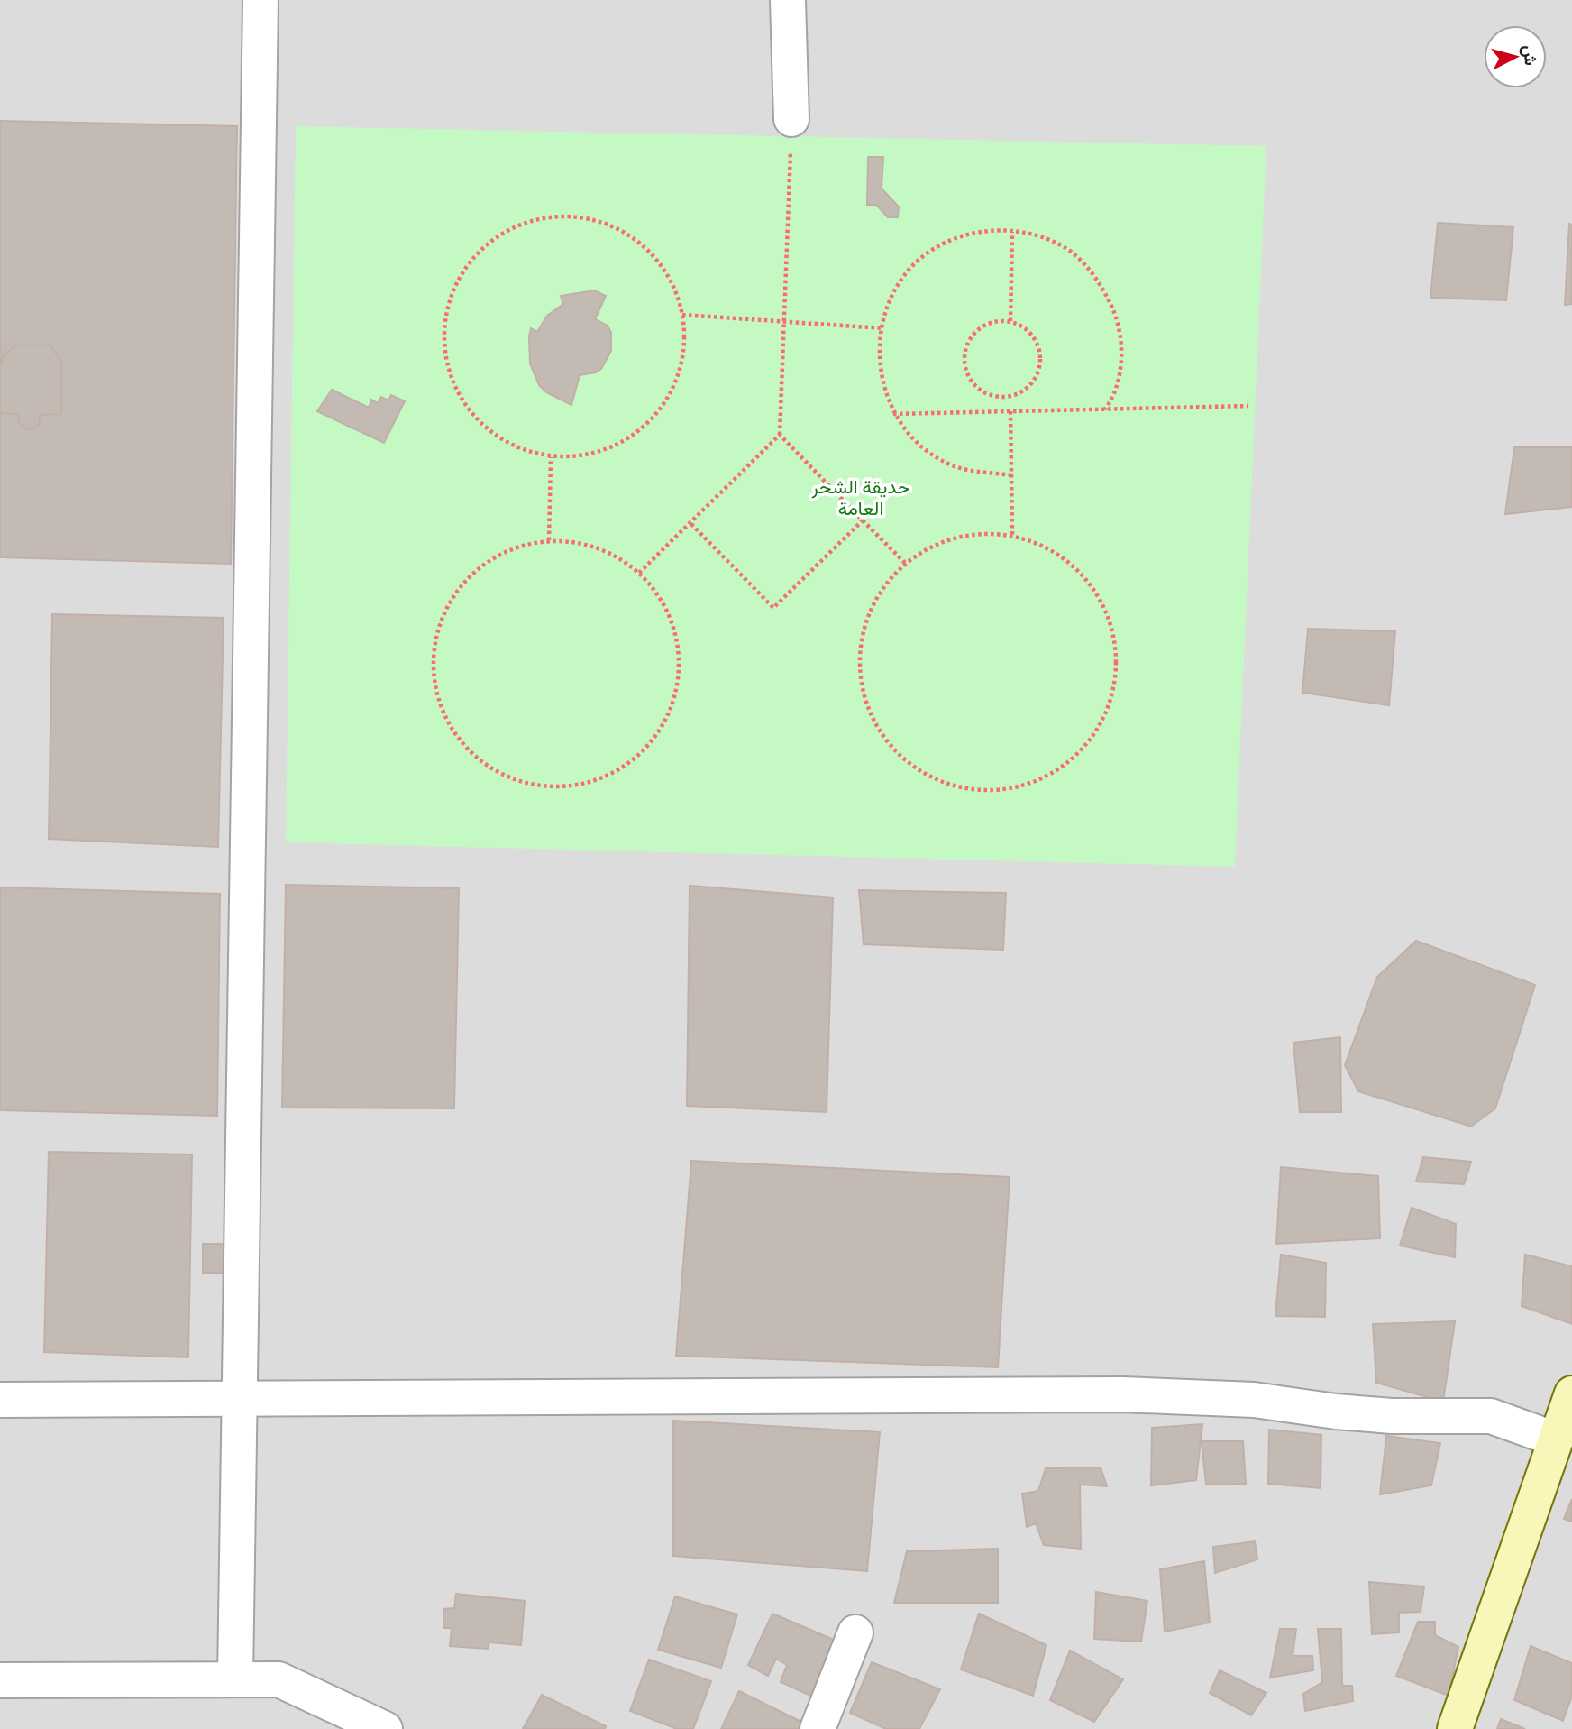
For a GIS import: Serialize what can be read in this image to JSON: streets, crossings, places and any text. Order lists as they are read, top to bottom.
{
  "parks": ["حديقة الشحر العامة"],
  "north": "right"
}
